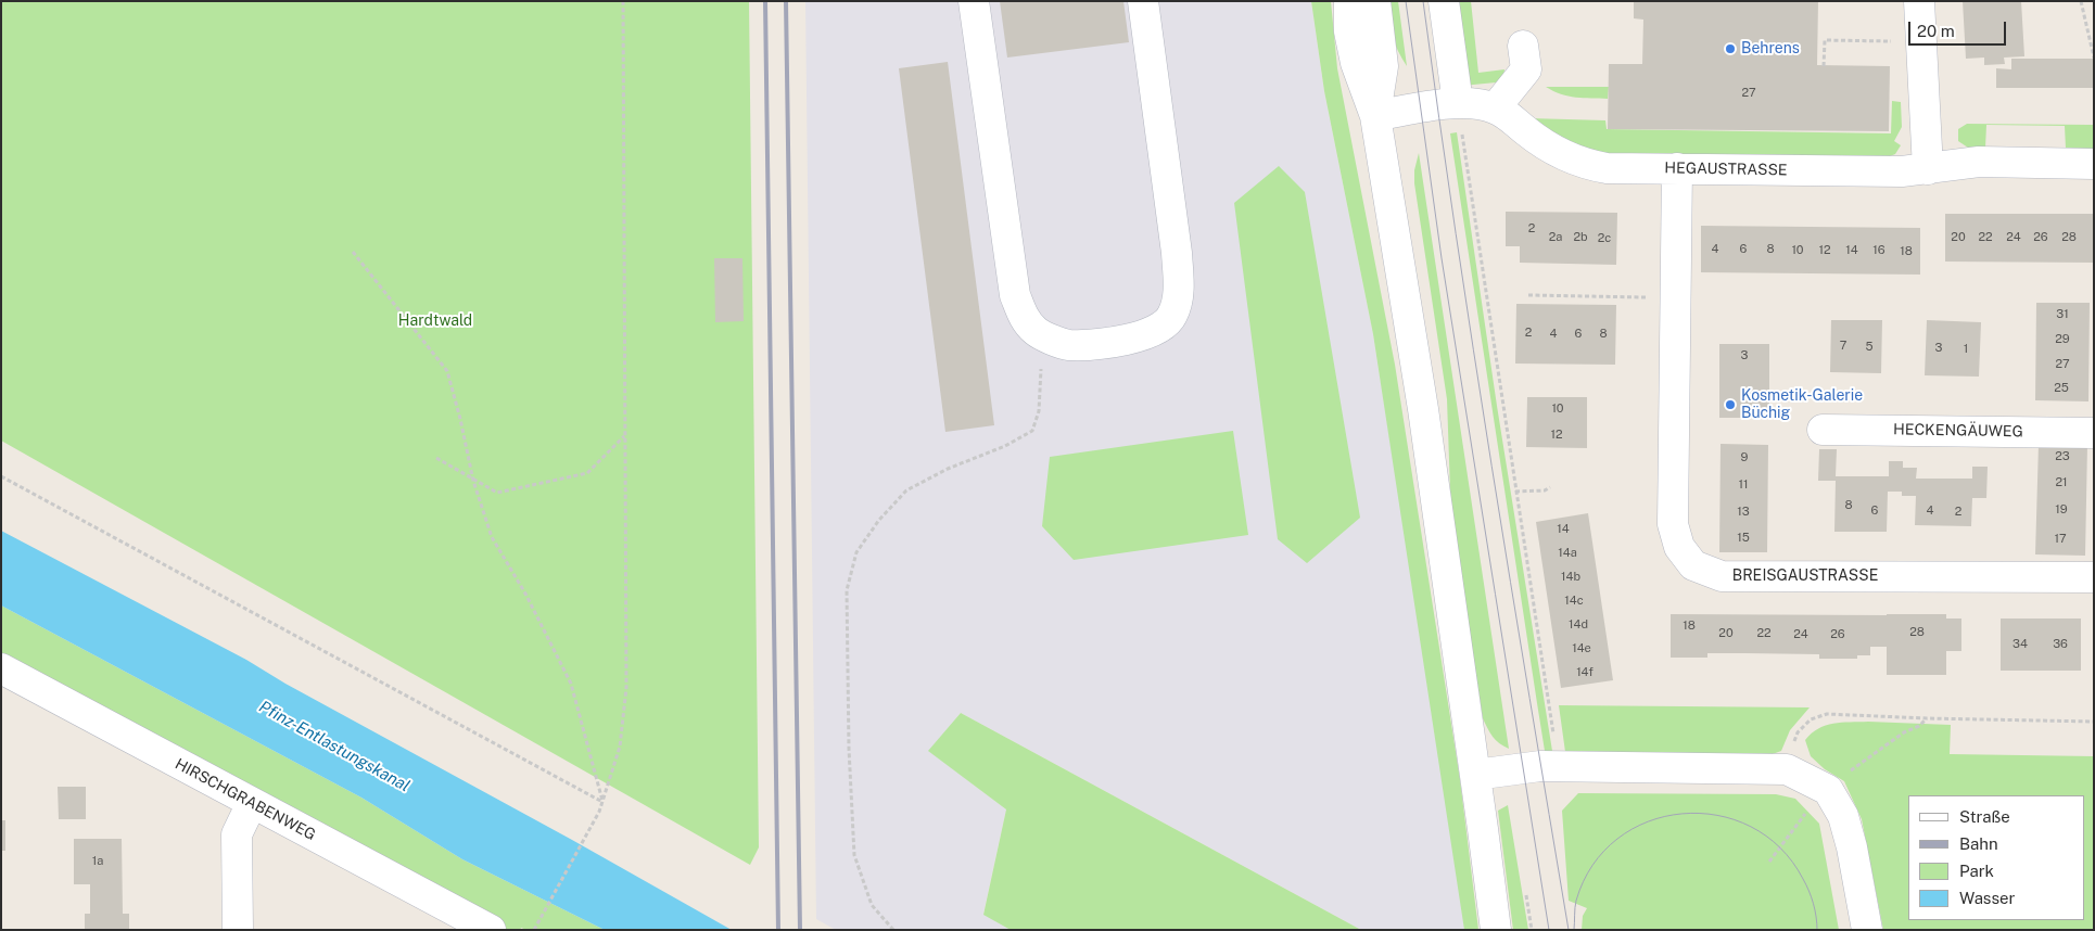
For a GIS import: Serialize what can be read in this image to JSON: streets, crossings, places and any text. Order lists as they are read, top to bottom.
{
  "streets": {
    "street": [
      "HEGAUSTRASSE",
      "HECKENGÄUWEG",
      "BREISGAUSTRASSE",
      "HIRSCHGRABENWEG"
    ]
  },
  "crossings": [
    ["HEGAUSTRASSE", "BREISGAUSTRASSE"]
  ],
  "water": ["Pfinz-Entlastungskanal"],
  "parks": ["Hardtwald"],
  "places": ["Behrens", "Kosmetik-Galerie Büchig"],
  "house_numbers": [
    "27",
    "2",
    "2a",
    "2b",
    "20",
    "22",
    "24",
    "26",
    "28",
    "2c",
    "4",
    "6",
    "8",
    "10",
    "12",
    "14",
    "16",
    "18",
    "31",
    "2",
    "4",
    "6",
    "8",
    "29",
    "7",
    "5",
    "3",
    "1",
    "3",
    "27",
    "25",
    "10",
    "12",
    "23",
    "9",
    "21",
    "11",
    "8",
    "19",
    "6",
    "4",
    "13",
    "2",
    "14",
    "15",
    "17",
    "14a",
    "14b",
    "14c",
    "14d",
    "18",
    "28",
    "20",
    "22",
    "24",
    "26",
    "34",
    "36",
    "14e",
    "14f",
    "1a"
  ],
  "legend": [
    "Straße",
    "Bahn",
    "Park",
    "Wasser"
  ],
  "scale_bar": "20 m"
}
